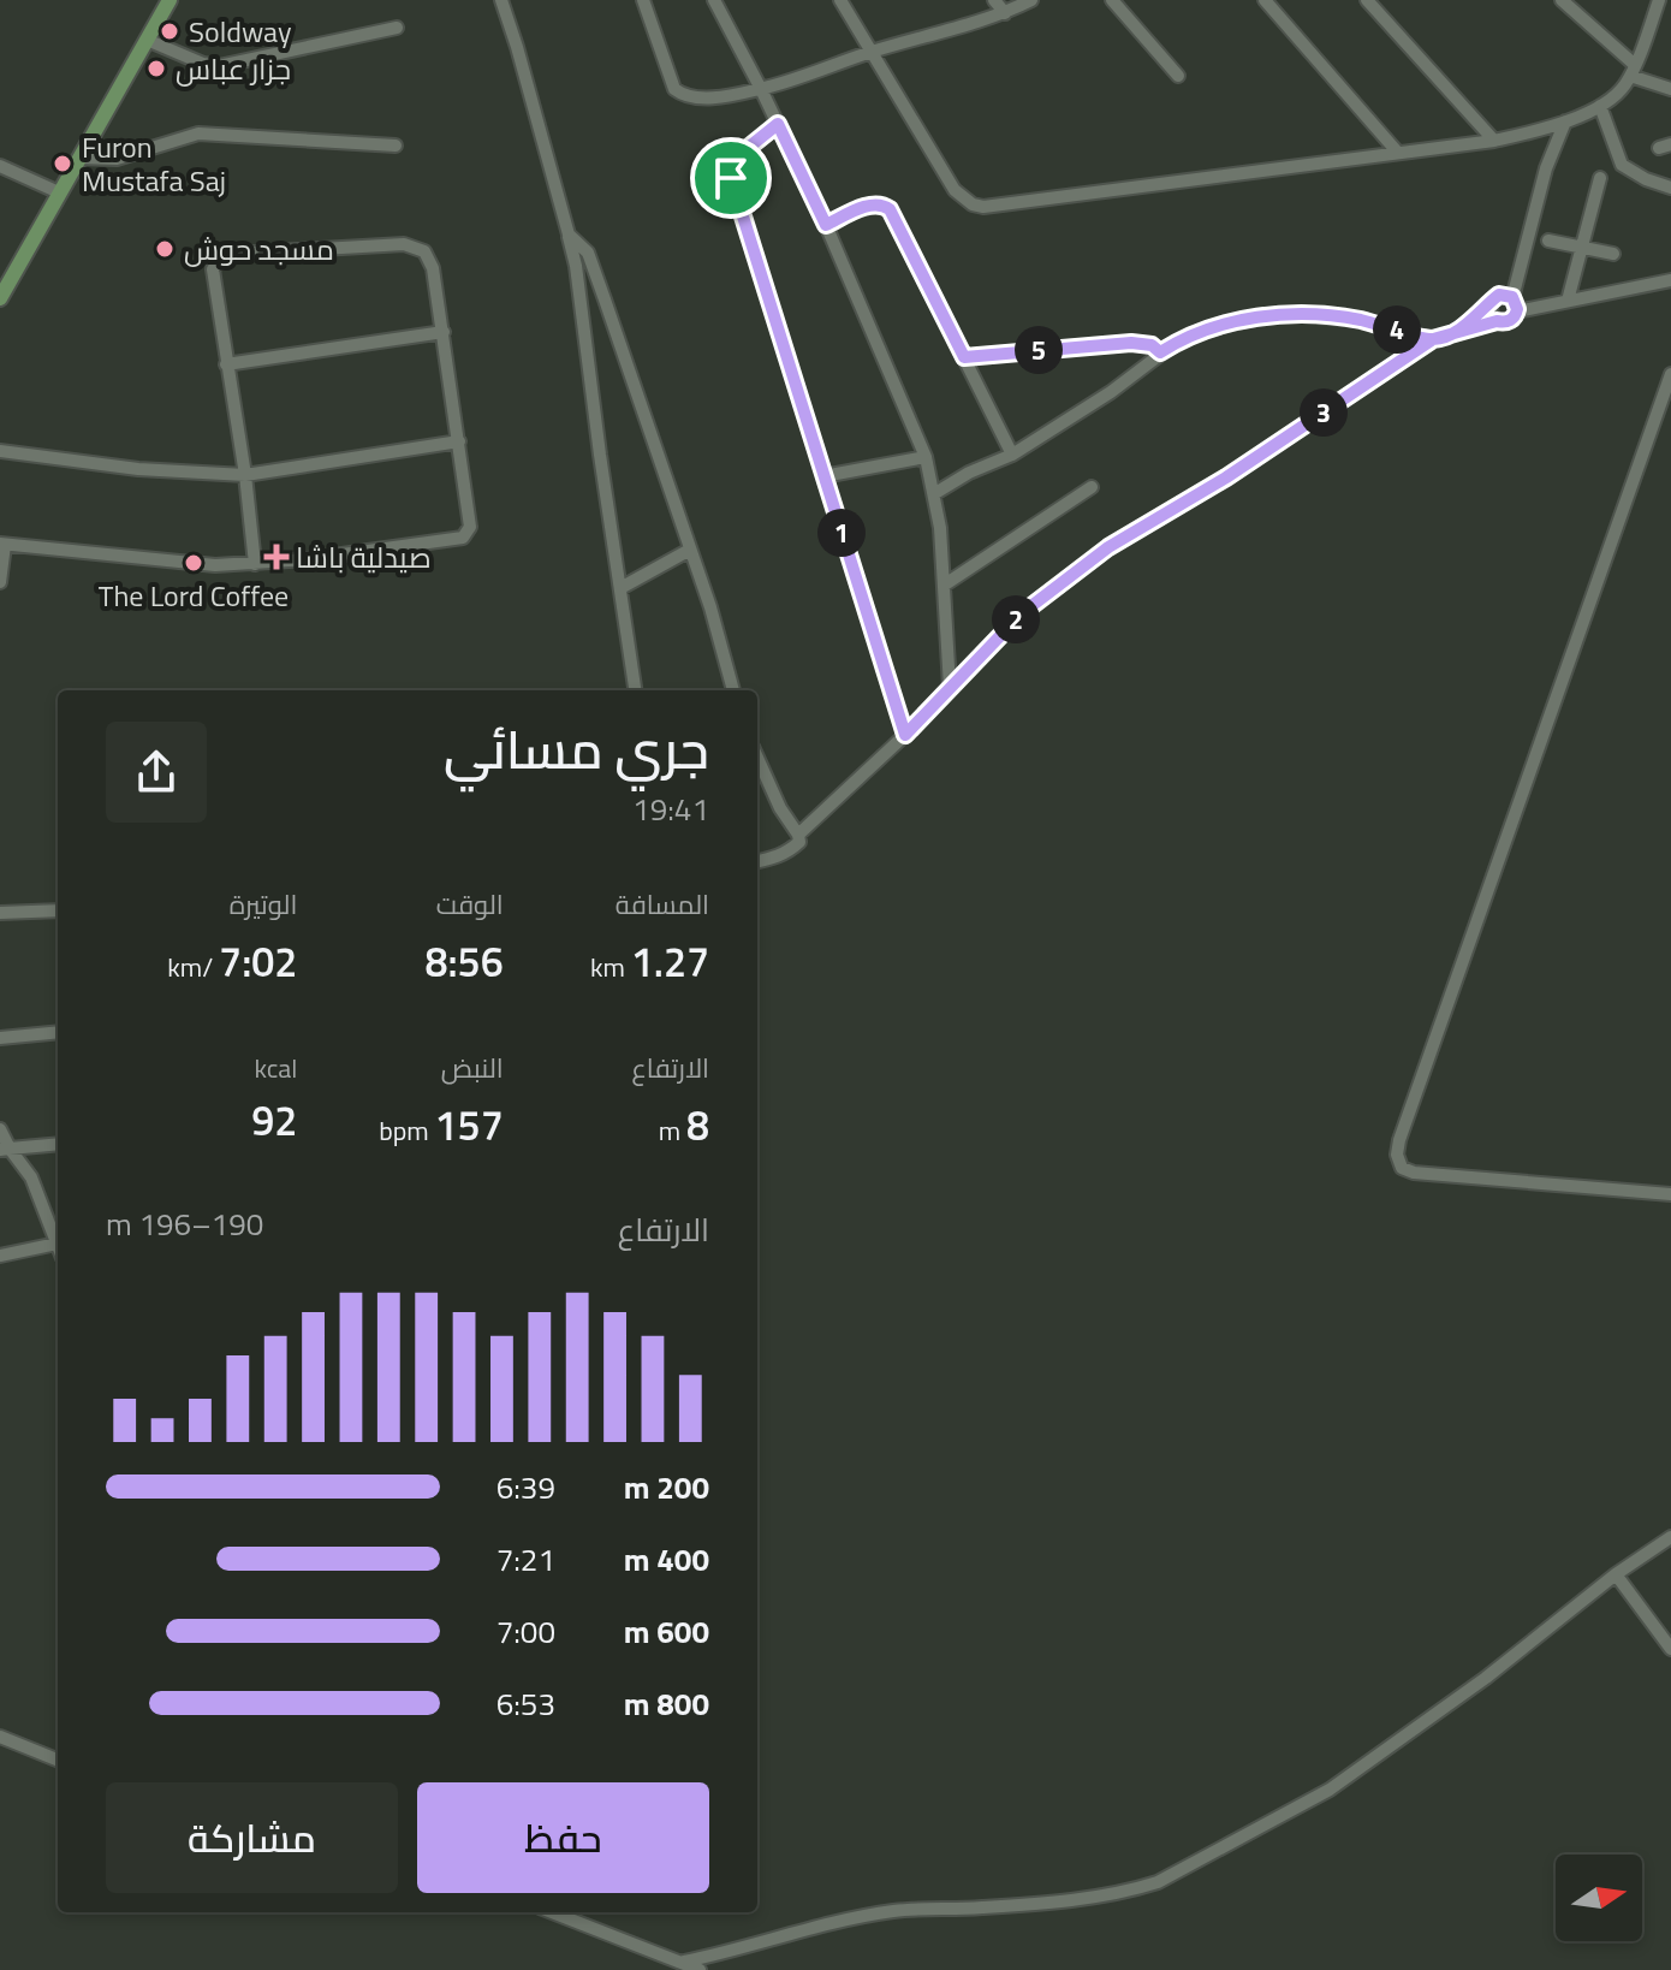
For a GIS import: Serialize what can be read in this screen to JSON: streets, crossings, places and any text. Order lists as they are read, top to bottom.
{
  "places": {
    "other": [
      "Soldway",
      "جزار عباس",
      "Furon Mustafa Saj",
      "مسجد حوش",
      "The Lord Coffee"
    ],
    "health": ["صيدلية باشا"]
  },
  "north": "right",
  "page": {
    "pins": [
      "4",
      "5",
      "3",
      "1",
      "2"
    ],
    "heading": ["جري مسائي", "19:41"],
    "stats": [
      ["المسافة", "1.27 km"],
      ["الوقت", "8:56"],
      ["الوتيرة", "7:02 /km"],
      ["الارتفاع", "8 m"],
      ["النبض", "157 bpm"],
      ["kcal", "92"]
    ],
    "chart": ["الارتفاع", "190–196 m"],
    "list": [
      {
        "name": "200 m",
        "note": "6:39"
      },
      {
        "name": "400 m",
        "note": "7:21"
      },
      {
        "name": "600 m",
        "note": "7:00"
      },
      {
        "name": "800 m",
        "note": "6:53"
      }
    ],
    "buttons": ["حفظ", "مشاركة"]
  }
}
